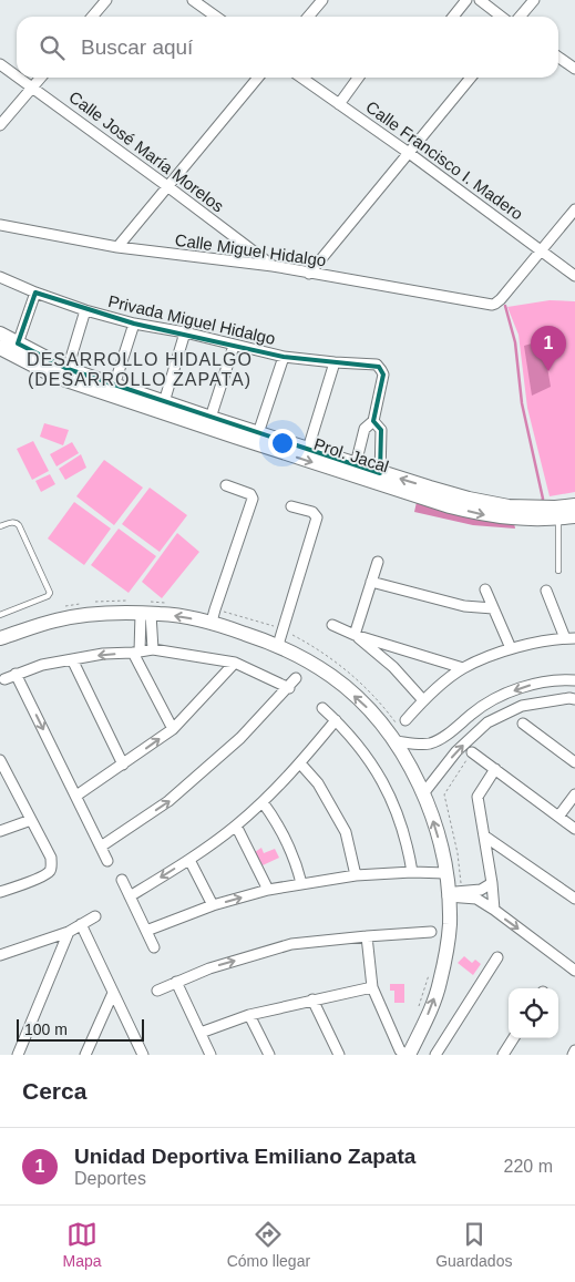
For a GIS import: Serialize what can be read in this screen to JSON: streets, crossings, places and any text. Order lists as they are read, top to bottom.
{
  "streets": {
    "street": [
      "Calle José María Morelos",
      "Calle Francisco I. Madero",
      "Calle Miguel Hidalgo",
      "Privada Miguel Hidalgo",
      "Prol. Jacal"
    ]
  },
  "crossings": [
    ["Calle José María Morelos", "Calle Miguel Hidalgo"],
    ["Calle Francisco I. Madero", "Calle Miguel Hidalgo"]
  ],
  "districts": ["DESARROLLO HIDALGO (DESARROLLO ZAPATA)"],
  "scale_bar": "100 m",
  "page": {
    "search": "Buscar aquí",
    "pins": "1",
    "scale": "100 m",
    "heading": "Cerca",
    "list": [
      {
        "mark": "1",
        "name": "Unidad Deportiva Emiliano Zapata",
        "note": "Deportes",
        "value": "220 m"
      }
    ],
    "nav": ["Mapa", "Cómo llegar", "Guardados"]
  }
}
